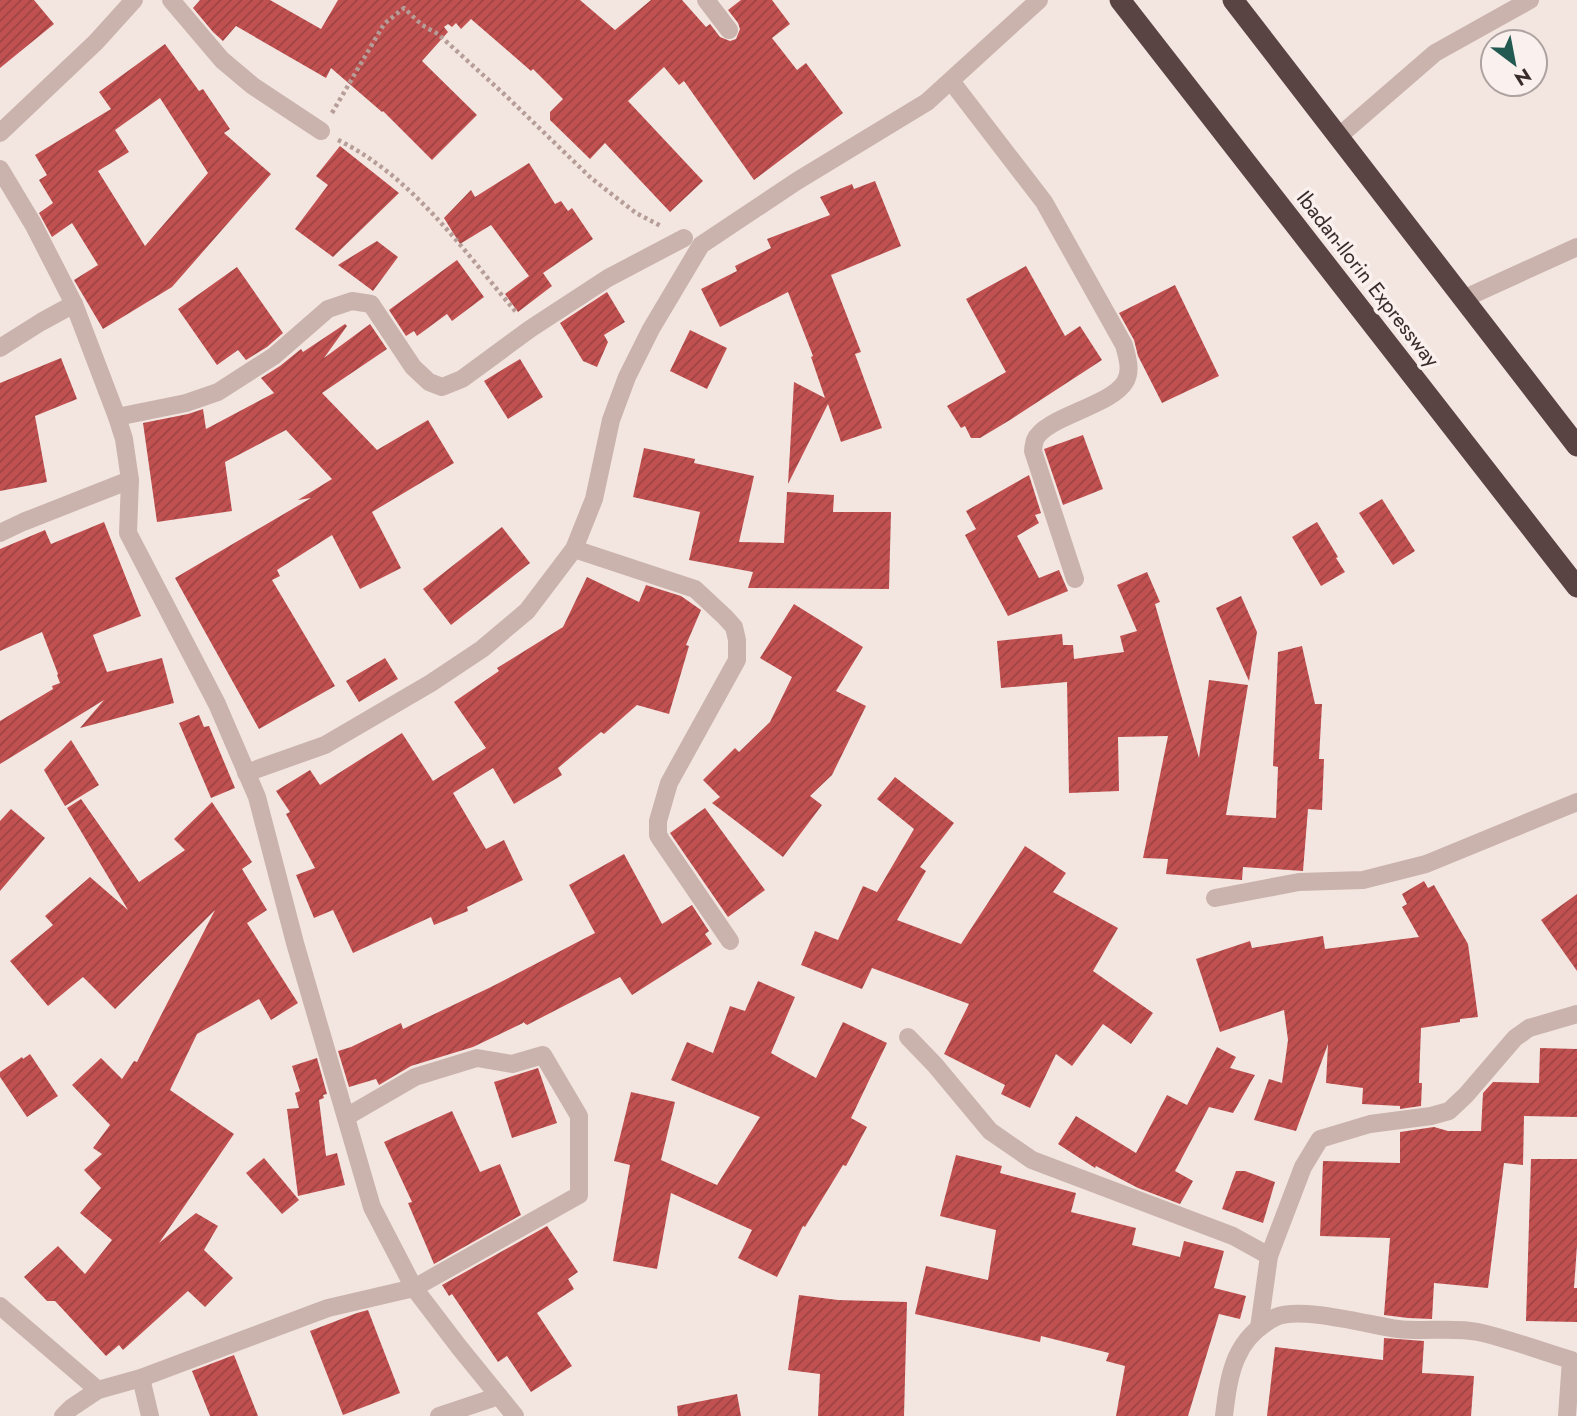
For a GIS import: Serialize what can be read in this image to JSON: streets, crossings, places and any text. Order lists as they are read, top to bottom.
{
  "streets": {
    "highway": ["Ibadan-Ilorin Expressway"]
  },
  "north": "bottom right"
}
